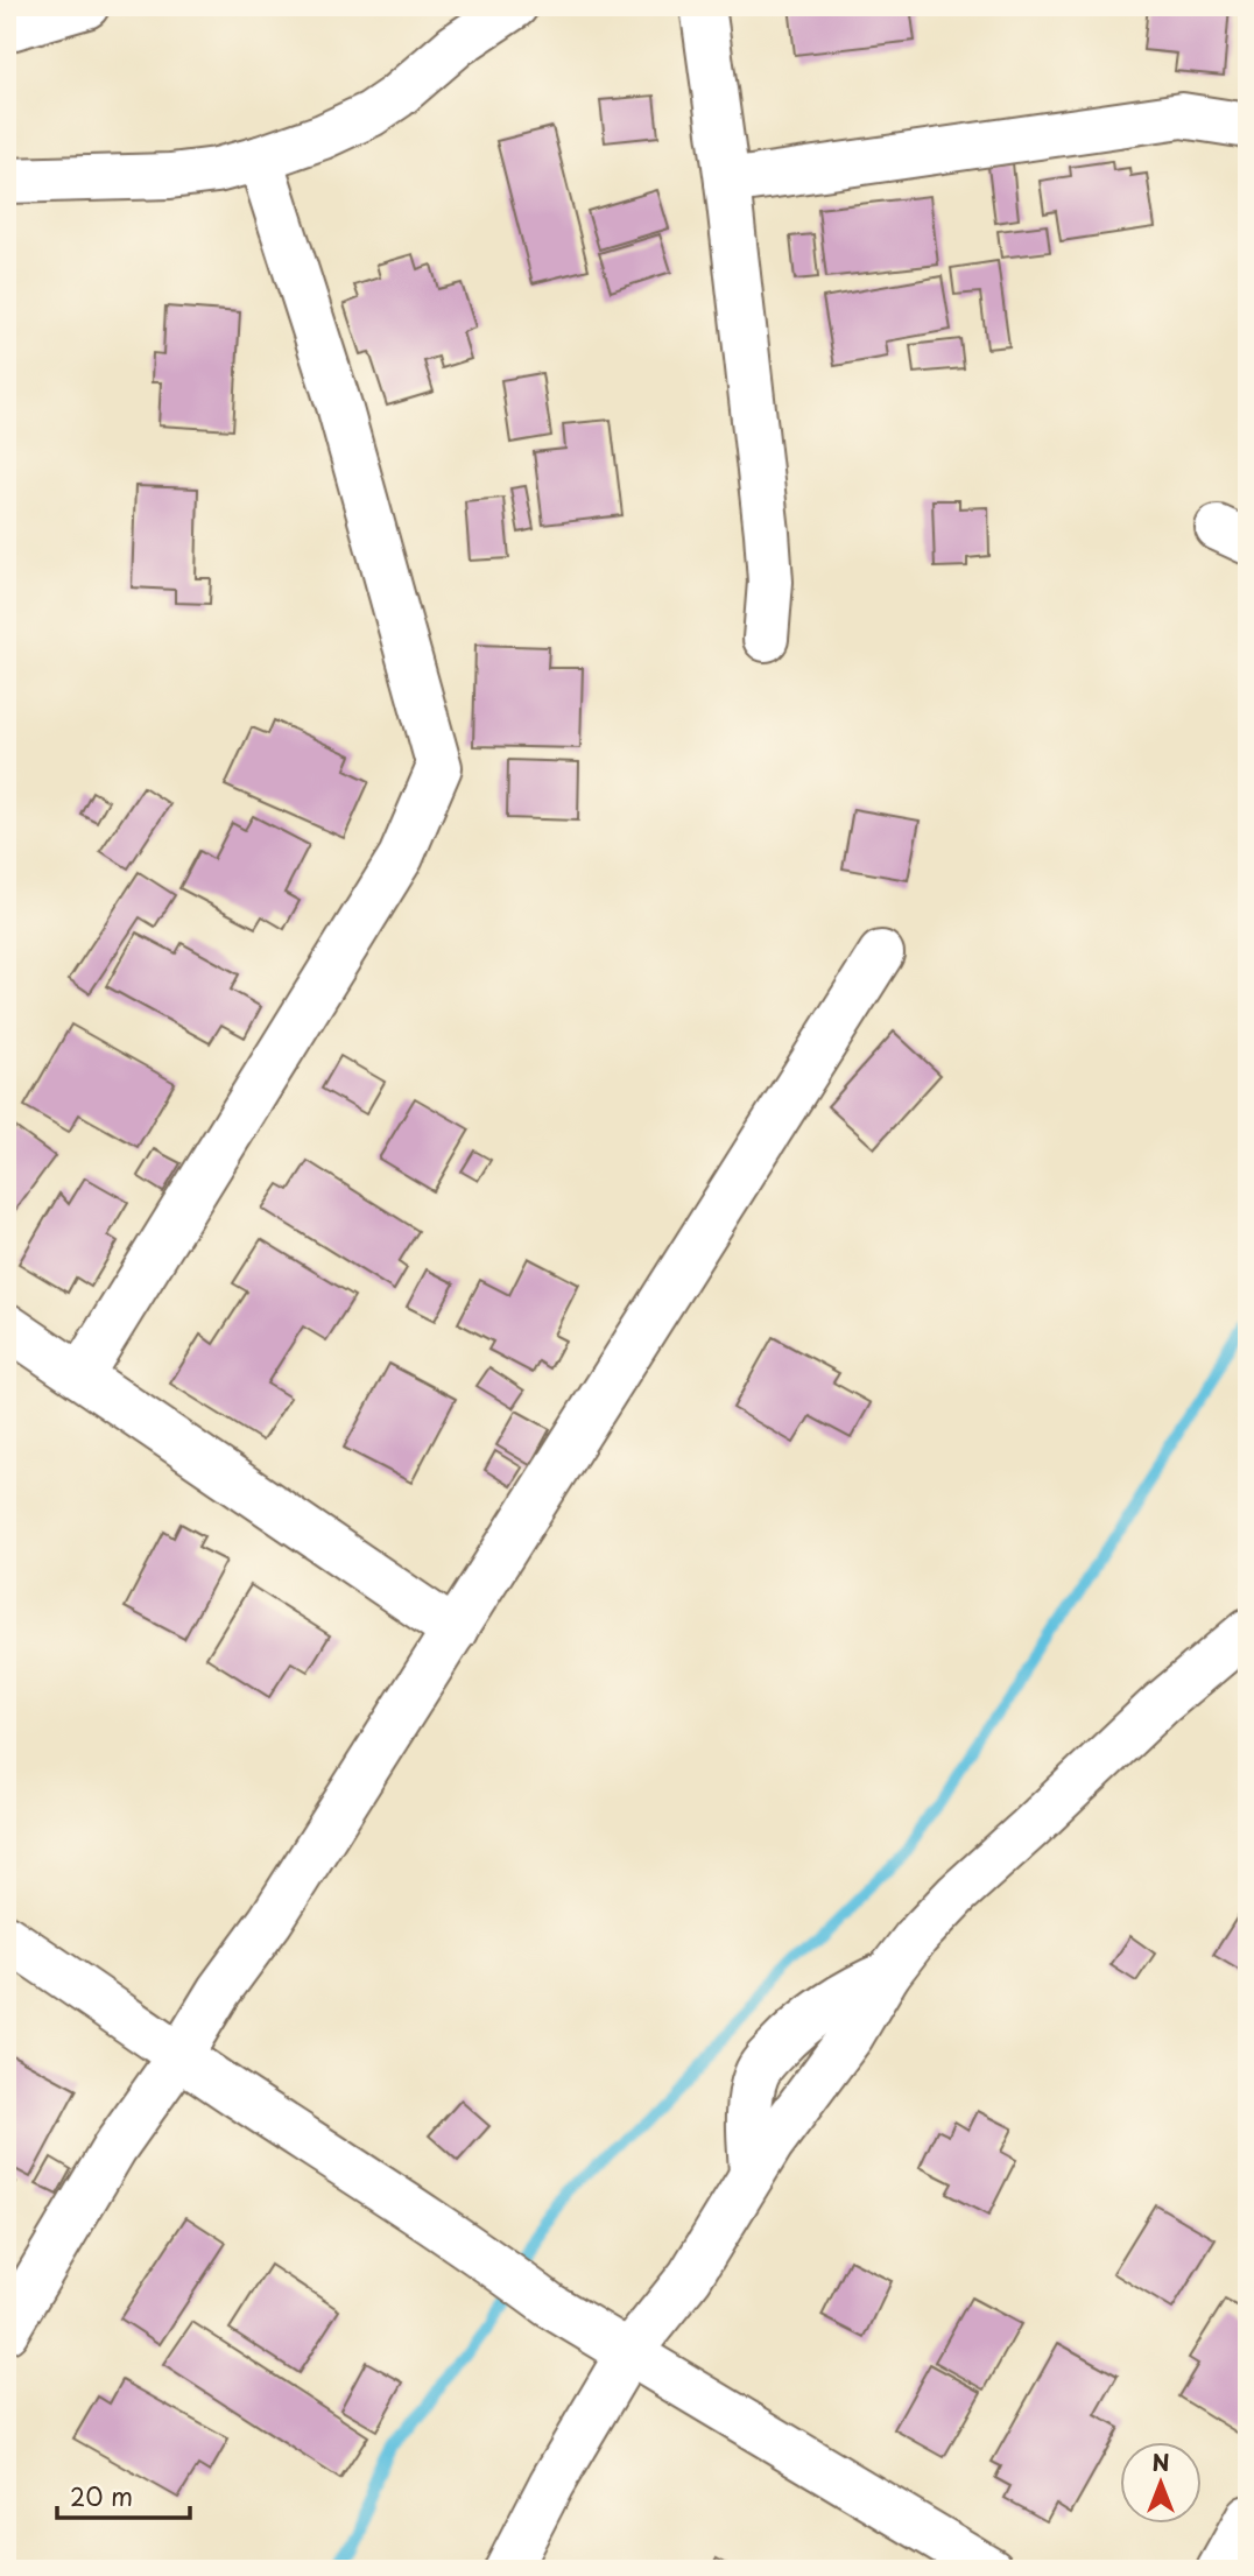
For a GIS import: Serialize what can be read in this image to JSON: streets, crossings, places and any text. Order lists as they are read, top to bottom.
{
  "scale_bar": "20 m",
  "north": "top"
}
